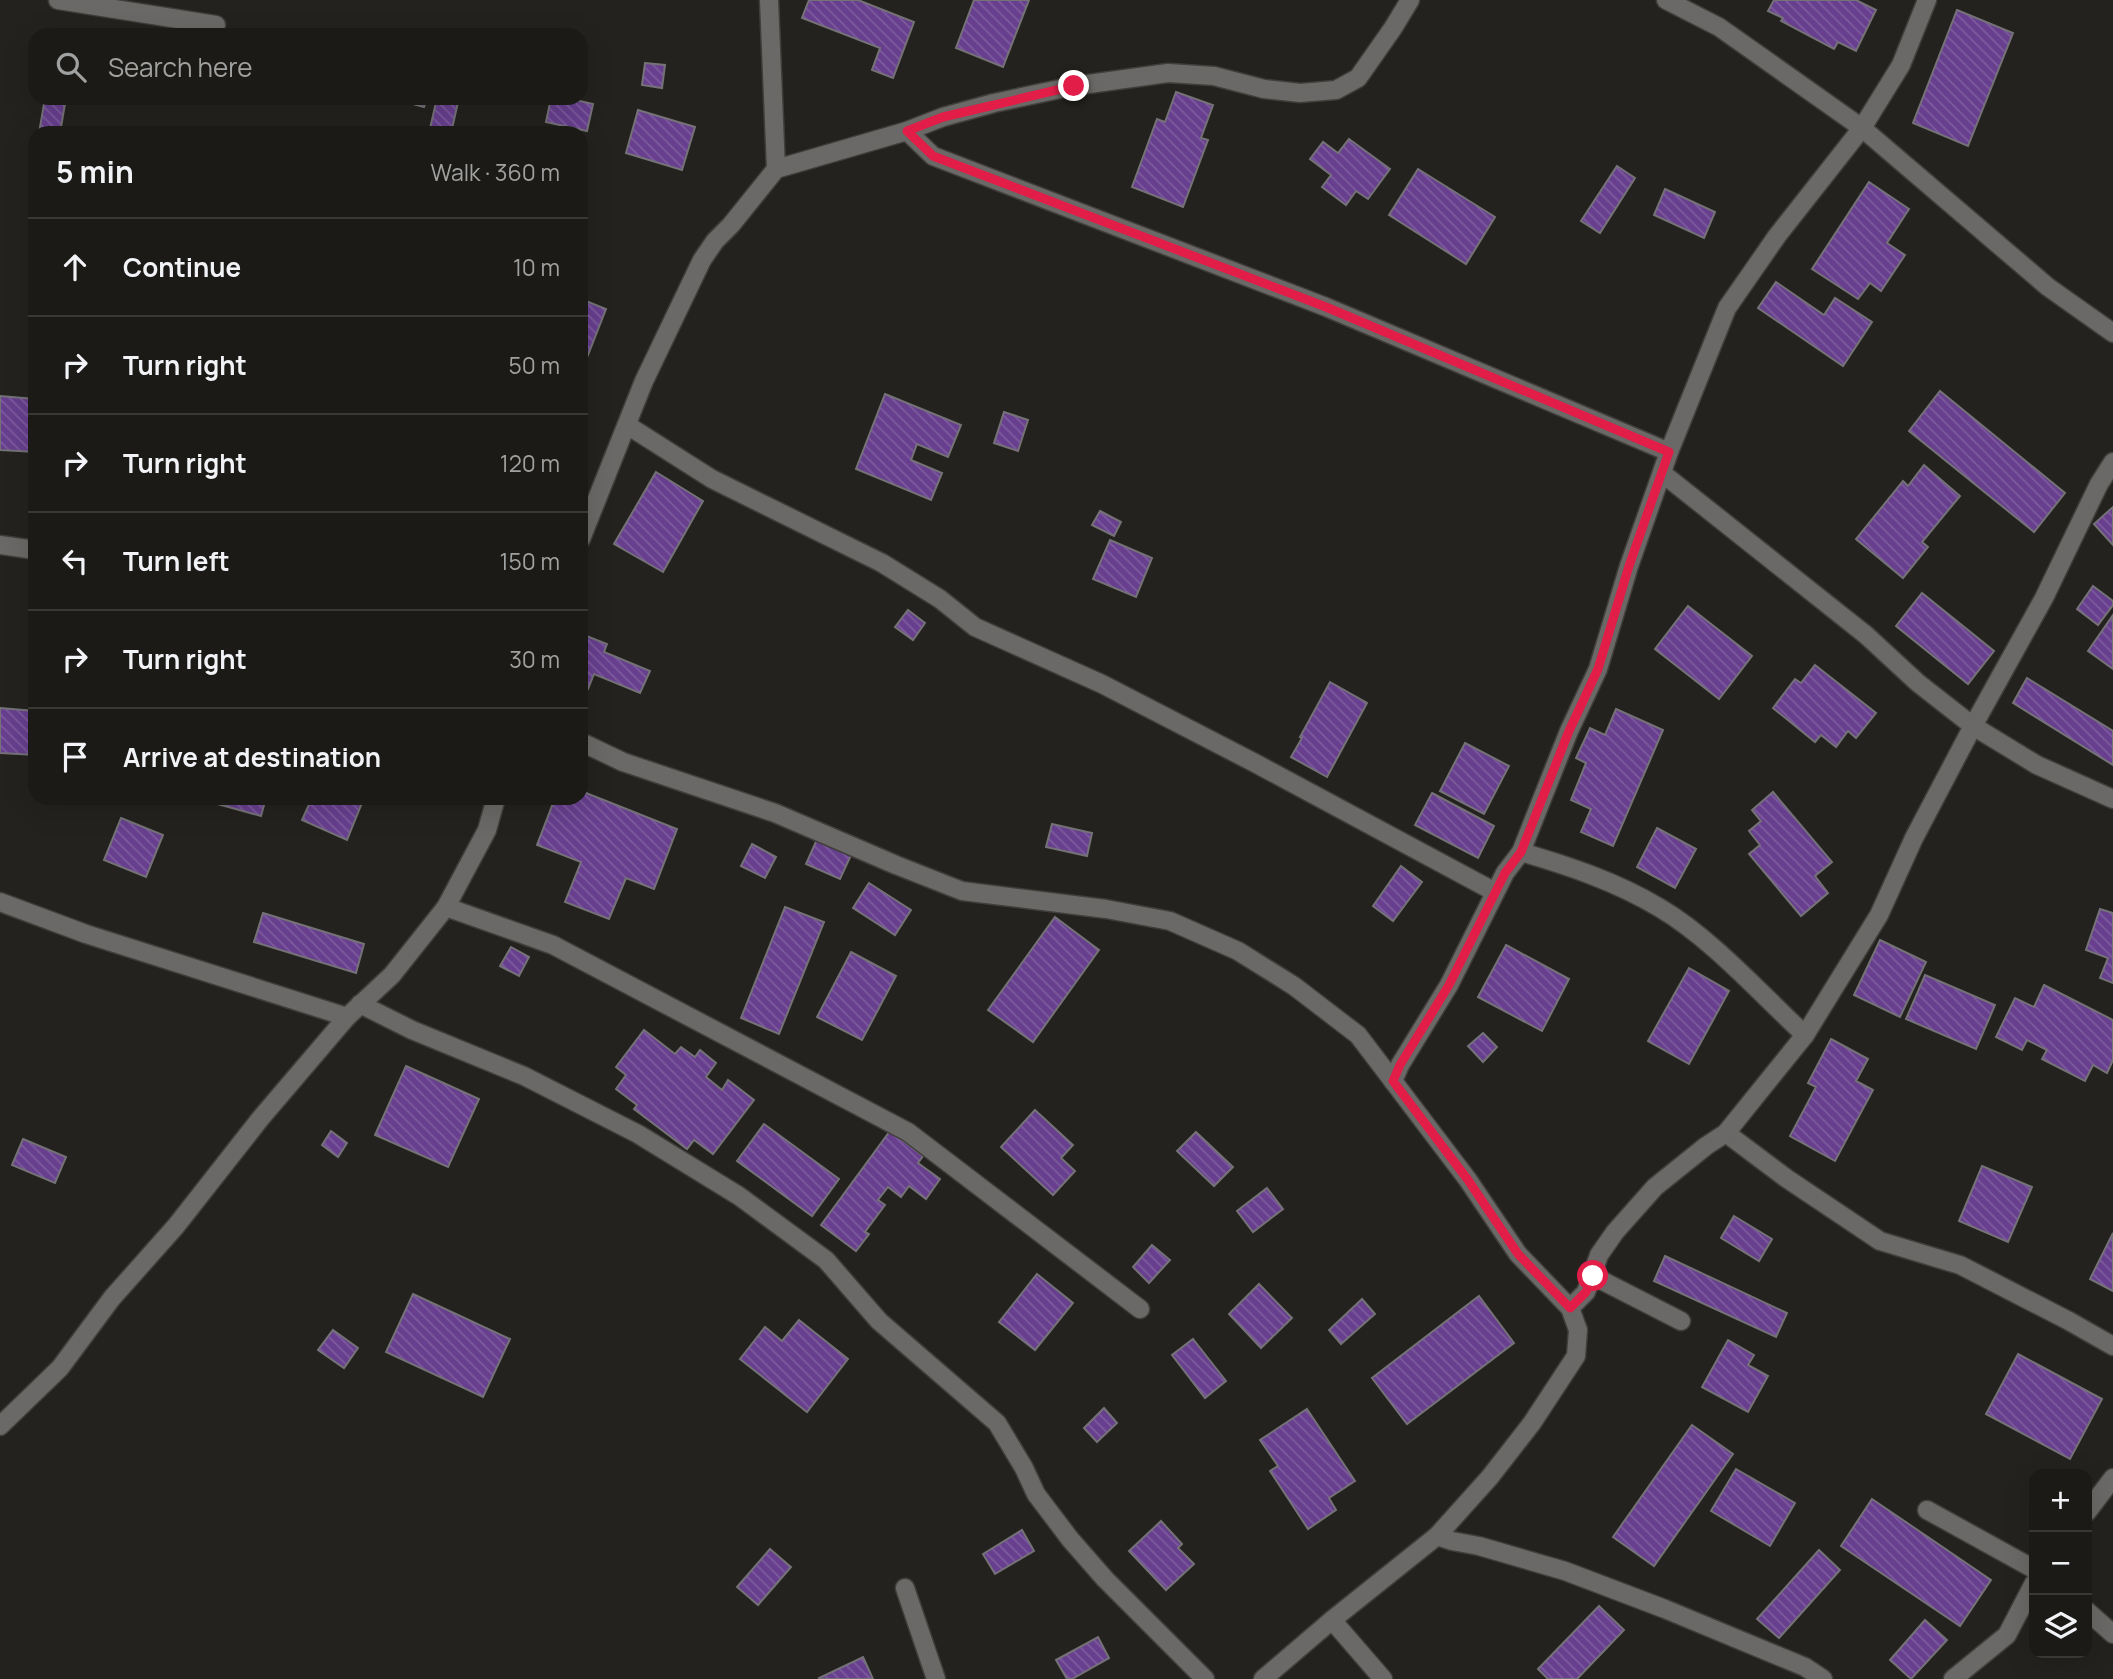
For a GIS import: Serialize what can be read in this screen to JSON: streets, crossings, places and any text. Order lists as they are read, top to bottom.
{
  "page": {
    "search": "Search here",
    "heading": ["5 min", "Walk · 360 m"],
    "list": [
      ["Continue", "10 m"],
      ["Turn right", "50 m"],
      ["Turn right", "120 m"],
      ["Turn left", "150 m"],
      ["Turn right", "30 m"],
      "Arrive at destination"
    ],
    "map_buttons": ["+", "−"]
  }
}
